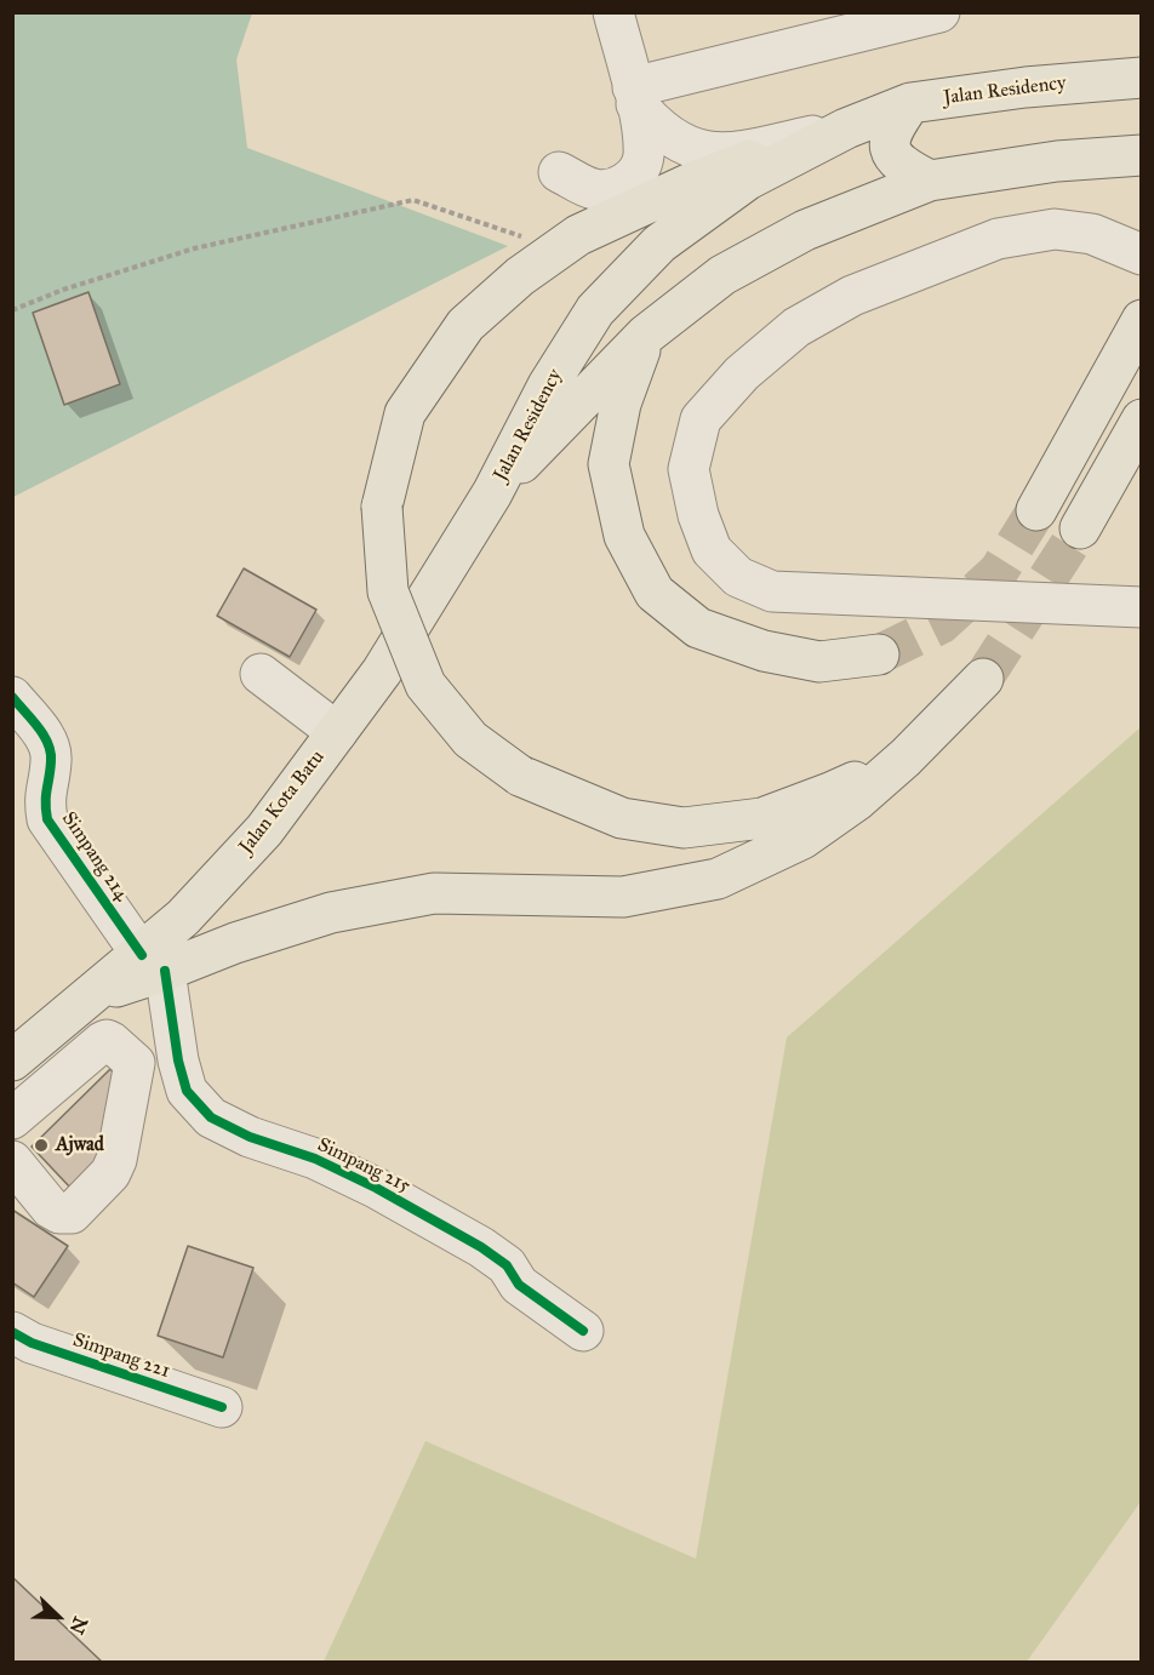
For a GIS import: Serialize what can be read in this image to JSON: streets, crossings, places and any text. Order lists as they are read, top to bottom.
{
  "streets": {
    "main road": ["Jalan Residency", "Jalan Kota Batu"],
    "street": ["Simpang 214", "Simpang 215", "Simpang 221"]
  },
  "crossings": [
    ["Jalan Residency", "Jalan Kota Batu"],
    ["Jalan Kota Batu", "Simpang 214"],
    ["Jalan Kota Batu", "Simpang 215"],
    ["Simpang 214", "Simpang 215"]
  ],
  "places": ["Ajwad"],
  "north": "bottom right"
}
